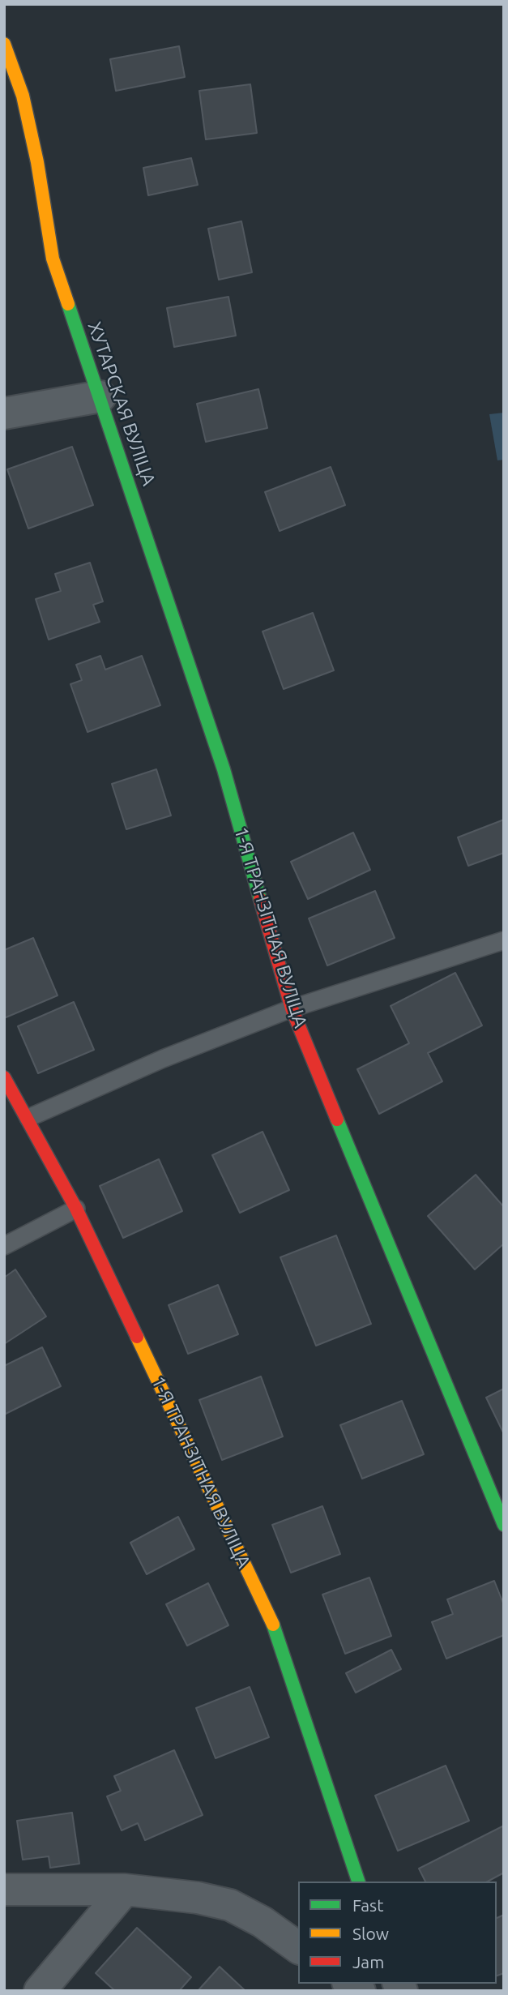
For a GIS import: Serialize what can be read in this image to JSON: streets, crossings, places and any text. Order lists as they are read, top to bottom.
{
  "streets": {
    "street": ["ХУТАРСКАЯ ВУЛІЦА", "1-Я ТРАНЗІТНАЯ ВУЛІЦА"]
  },
  "crossings": [
    ["ХУТАРСКАЯ ВУЛІЦА", "1-Я ТРАНЗІТНАЯ ВУЛІЦА"]
  ],
  "legend": ["Fast", "Slow", "Jam"]
}
